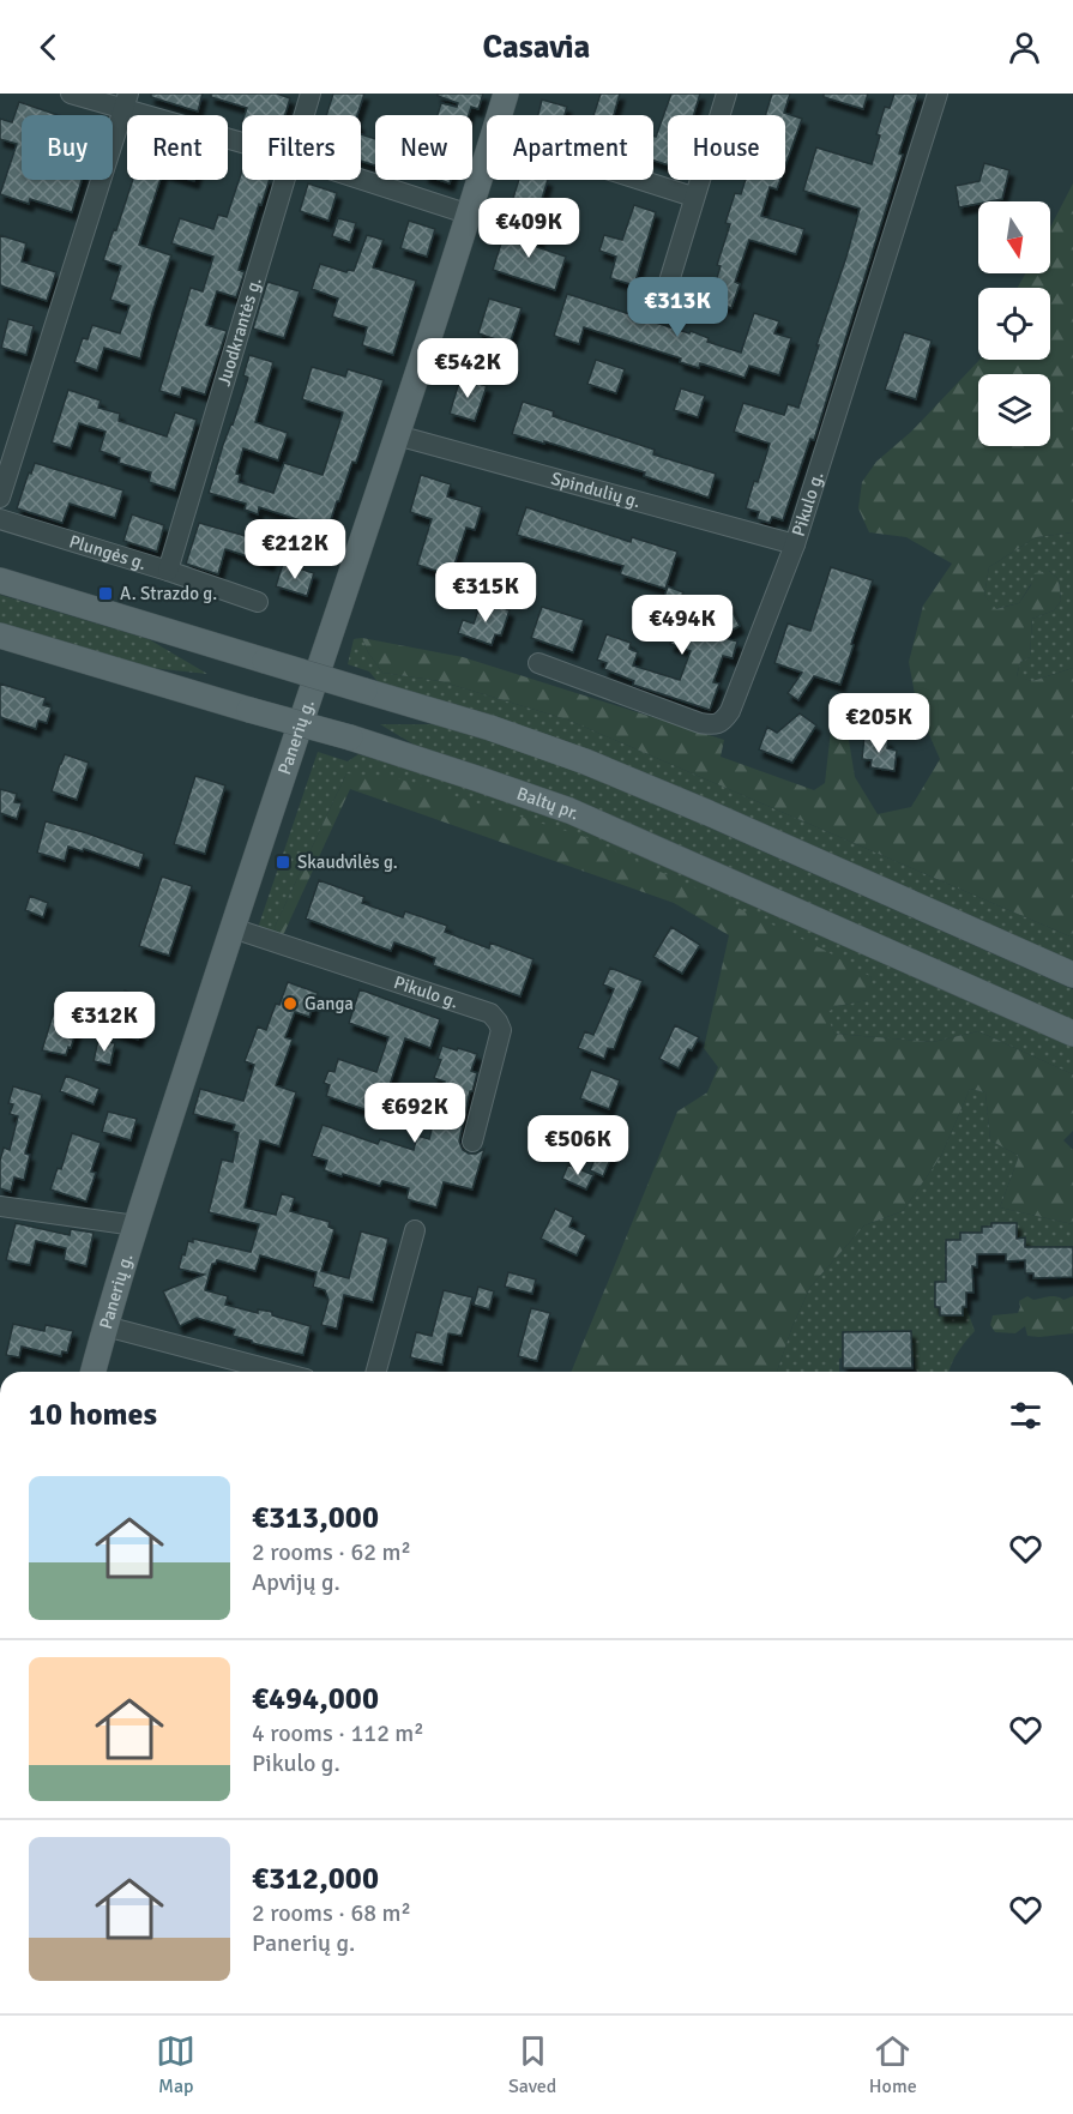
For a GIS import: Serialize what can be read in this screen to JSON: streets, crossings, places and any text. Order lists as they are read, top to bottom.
{
  "streets": {
    "main road": ["Panerių g.", "Baltų pr."],
    "street": [
      "Juodkrantės g.",
      "Spindulių g.",
      "Pikulo g.",
      "Plungės g."
    ]
  },
  "crossings": [
    ["Juodkrantės g.", "Plungės g."],
    ["Spindulių g.", "Pikulo g."],
    ["Spindulių g.", "Panerių g."],
    ["Pikulo g.", "Panerių g."]
  ],
  "places": {
    "transit": ["A. Strazdo g.", "Skaudvilės g."],
    "other": ["Ganga"]
  },
  "north": "bottom",
  "page": {
    "header": "Casavia",
    "chip": [
      "Buy",
      "Rent",
      "Filters",
      "New",
      "Apartment",
      "House"
    ],
    "price": [
      "€409K",
      "€313K",
      "€542K",
      "€212K",
      "€315K",
      "€494K",
      "€205K",
      "€312K",
      "€692K",
      "€506K"
    ],
    "heading": "10 homes",
    "list": [
      {
        "name": "€313,000",
        "note": "2 rooms · 62 m² · Apvijų g."
      },
      {
        "name": "€494,000",
        "note": "4 rooms · 112 m² · Pikulo g."
      },
      {
        "name": "€312,000",
        "note": "2 rooms · 68 m² · Panerių g."
      }
    ],
    "tabs": ["Map", "Saved", "Home"]
  }
}
